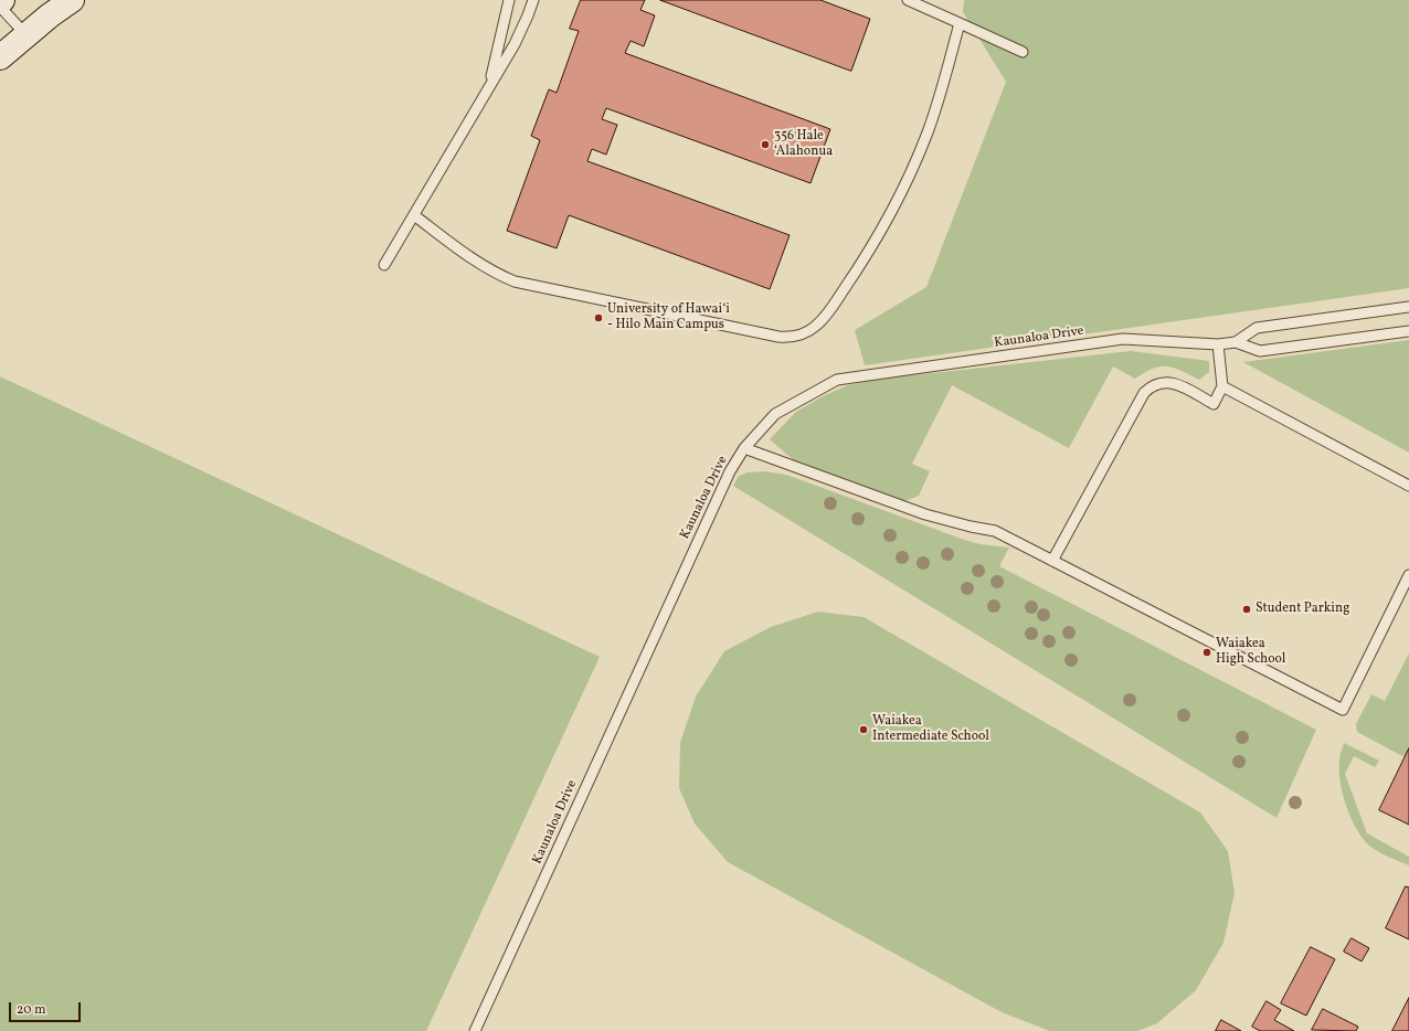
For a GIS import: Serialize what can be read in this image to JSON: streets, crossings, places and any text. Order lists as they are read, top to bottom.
{
  "streets": {
    "lane": ["Kaunaloa Drive"]
  },
  "places": [
    "356 Hale ʻAlahonua",
    "University of Hawaiʻi - Hilo Main Campus",
    "Student Parking",
    "Waiakea High School",
    "Waiakea Intermediate School"
  ],
  "scale_bar": "20 m"
}
